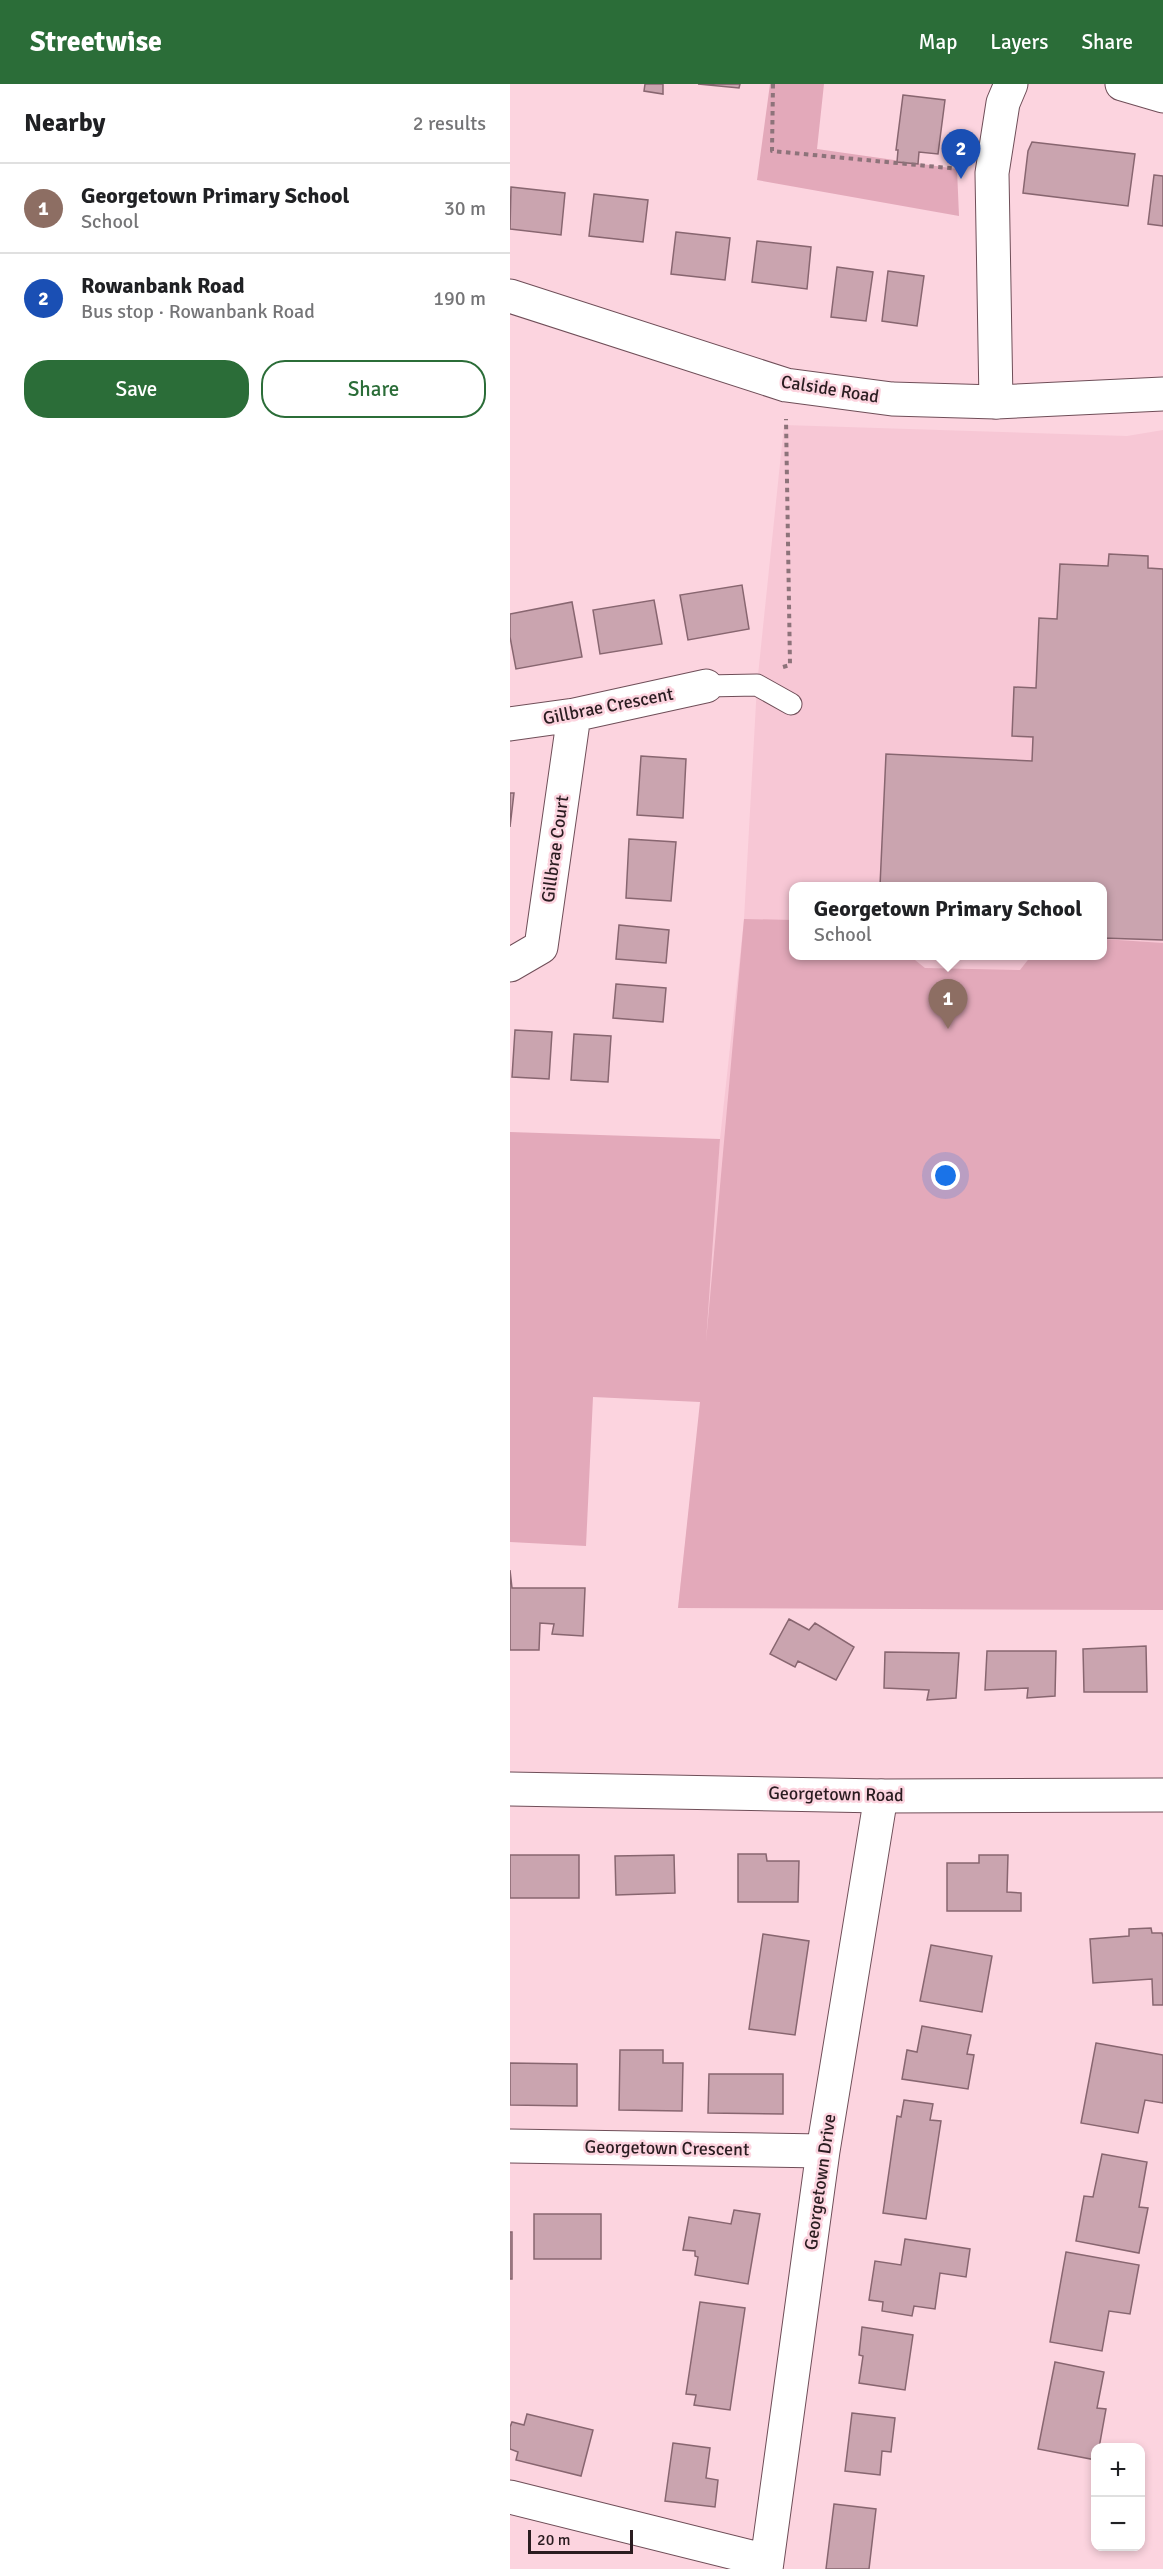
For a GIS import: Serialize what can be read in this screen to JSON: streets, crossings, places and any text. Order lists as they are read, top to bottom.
{
  "streets": {
    "street": [
      "Calside Road",
      "Gillbrae Crescent",
      "Gillbrae Court",
      "Georgetown Road",
      "Georgetown Crescent",
      "Georgetown Drive"
    ]
  },
  "crossings": [
    ["Gillbrae Crescent", "Gillbrae Court"],
    ["Georgetown Road", "Georgetown Drive"],
    ["Georgetown Crescent", "Georgetown Drive"]
  ],
  "scale_bar": "20 m",
  "page": {
    "header": "Streetwise",
    "nav": ["Map", "Layers", "Share"],
    "heading": ["Nearby", "2 results"],
    "pins": ["2", "1"],
    "list": [
      {
        "mark": "1",
        "name": "Georgetown Primary School",
        "note": "School",
        "value": "30 m"
      },
      {
        "mark": "2",
        "name": "Rowanbank Road",
        "note": "Bus stop · Rowanbank Road",
        "value": "190 m"
      }
    ],
    "buttons": ["Save", "Share"],
    "popup": ["Georgetown Primary School", "School"],
    "map_buttons": ["+", "−"],
    "scale": "20 m"
  }
}
